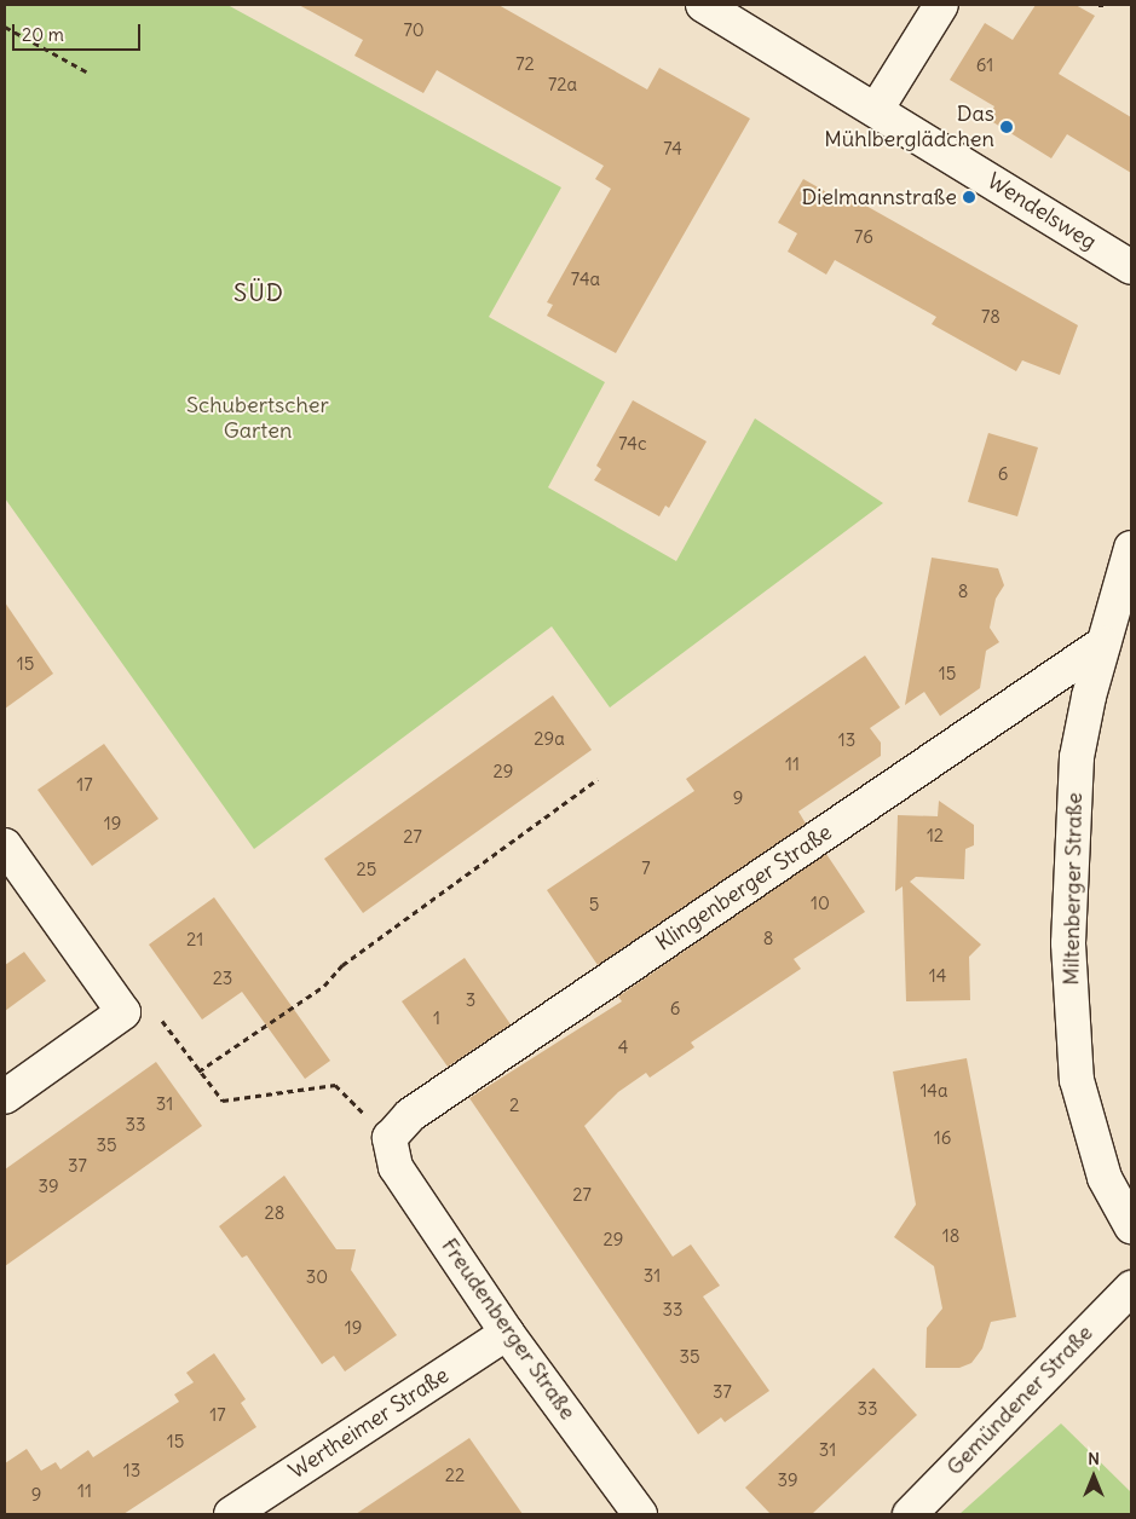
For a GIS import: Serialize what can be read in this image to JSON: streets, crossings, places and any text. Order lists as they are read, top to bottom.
{
  "streets": {
    "street": [
      "Wendelsweg",
      "Klingenberger Straße",
      "Miltenberger Straße",
      "Freudenberger Straße",
      "Gemündener Straße",
      "Wertheimer Straße"
    ]
  },
  "crossings": [
    ["Klingenberger Straße", "Miltenberger Straße"],
    ["Klingenberger Straße", "Freudenberger Straße"],
    ["Freudenberger Straße", "Wertheimer Straße"]
  ],
  "districts": ["SÜD"],
  "parks": ["Schubertscher Garten"],
  "places": ["Das Mühlberglädchen", "Dielmannstraße"],
  "house_numbers": [
    "70",
    "72",
    "61",
    "72a",
    "74",
    "76",
    "74a",
    "78",
    "74c",
    "6",
    "8",
    "15",
    "15",
    "29a",
    "13",
    "11",
    "29",
    "17",
    "9",
    "19",
    "12",
    "27",
    "7",
    "25",
    "10",
    "5",
    "8",
    "21",
    "14",
    "23",
    "3",
    "6",
    "1",
    "4",
    "14a",
    "31",
    "2",
    "33",
    "16",
    "35",
    "37",
    "39",
    "27",
    "28",
    "18",
    "29",
    "31",
    "30",
    "33",
    "19",
    "35",
    "37",
    "33",
    "17",
    "15",
    "31",
    "13",
    "22",
    "39",
    "11",
    "9"
  ],
  "scale_bar": "20 m",
  "north": "top"
}
